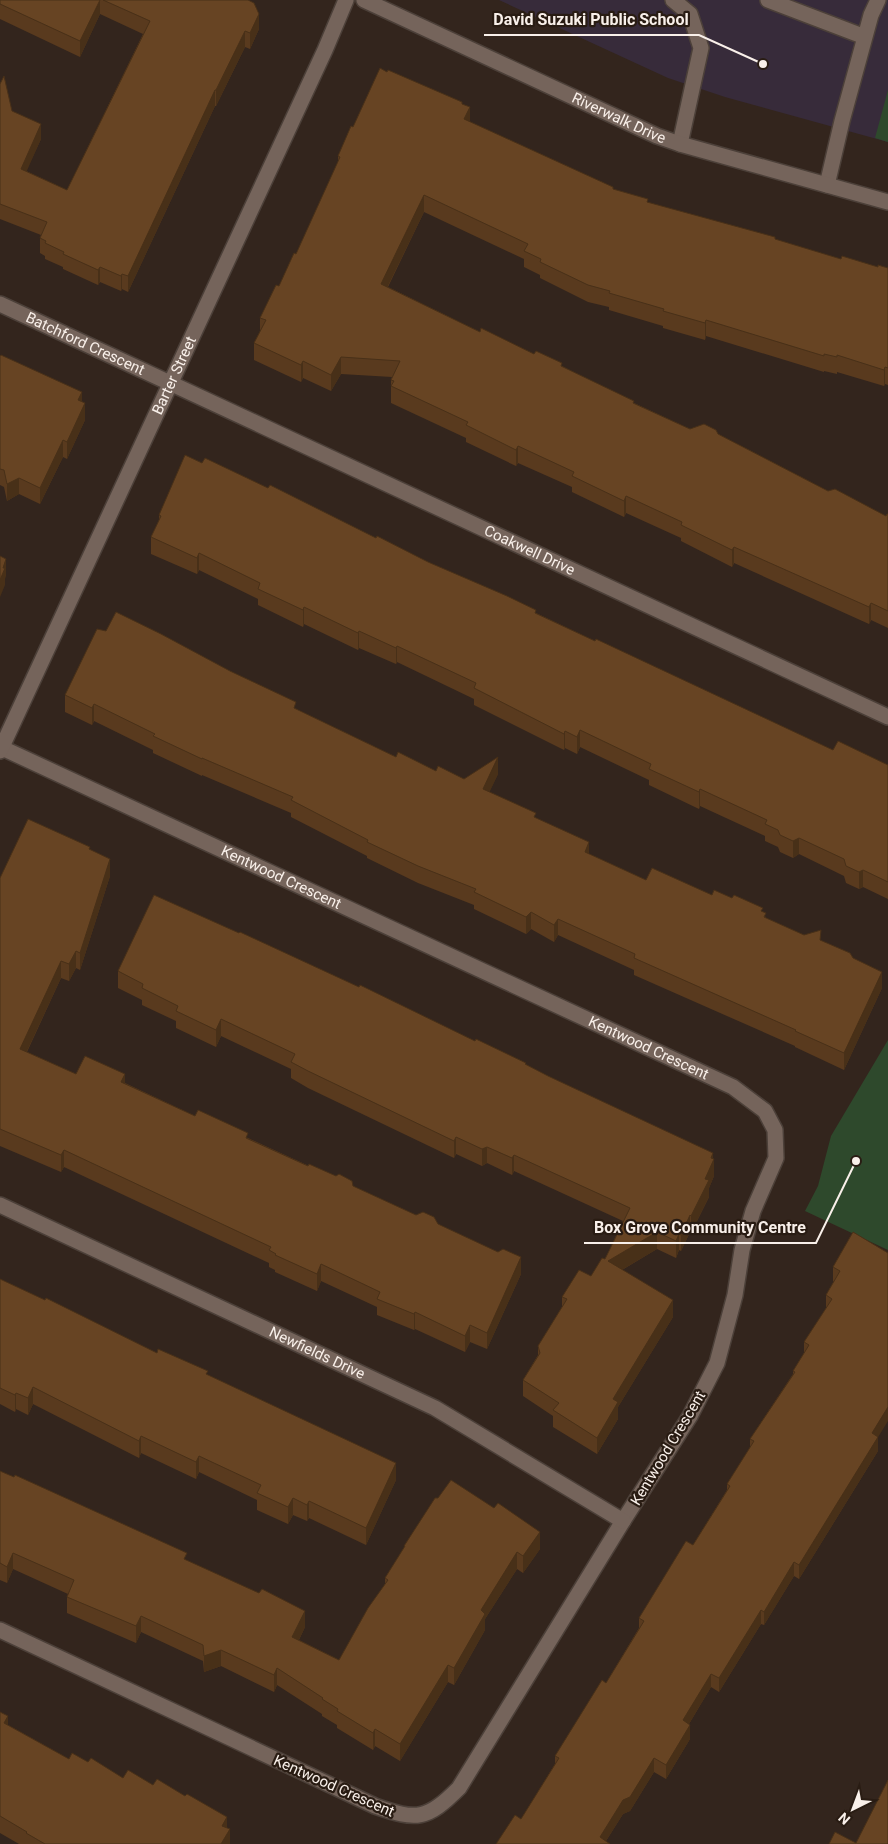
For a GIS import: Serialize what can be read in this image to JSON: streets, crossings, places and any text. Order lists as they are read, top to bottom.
{
  "streets": {
    "street": [
      "Riverwalk Drive",
      "Batchford Crescent",
      "Barter Street",
      "Coakwell Drive",
      "Kentwood Crescent",
      "Newfields Drive"
    ]
  },
  "crossings": [
    ["Batchford Crescent", "Barter Street"],
    ["Batchford Crescent", "Coakwell Drive"],
    ["Barter Street", "Coakwell Drive"],
    ["Barter Street", "Kentwood Crescent"],
    ["Kentwood Crescent", "Newfields Drive"]
  ],
  "places": ["David Suzuki Public School", "Box Grove Community Centre"],
  "north": "bottom left"
}
